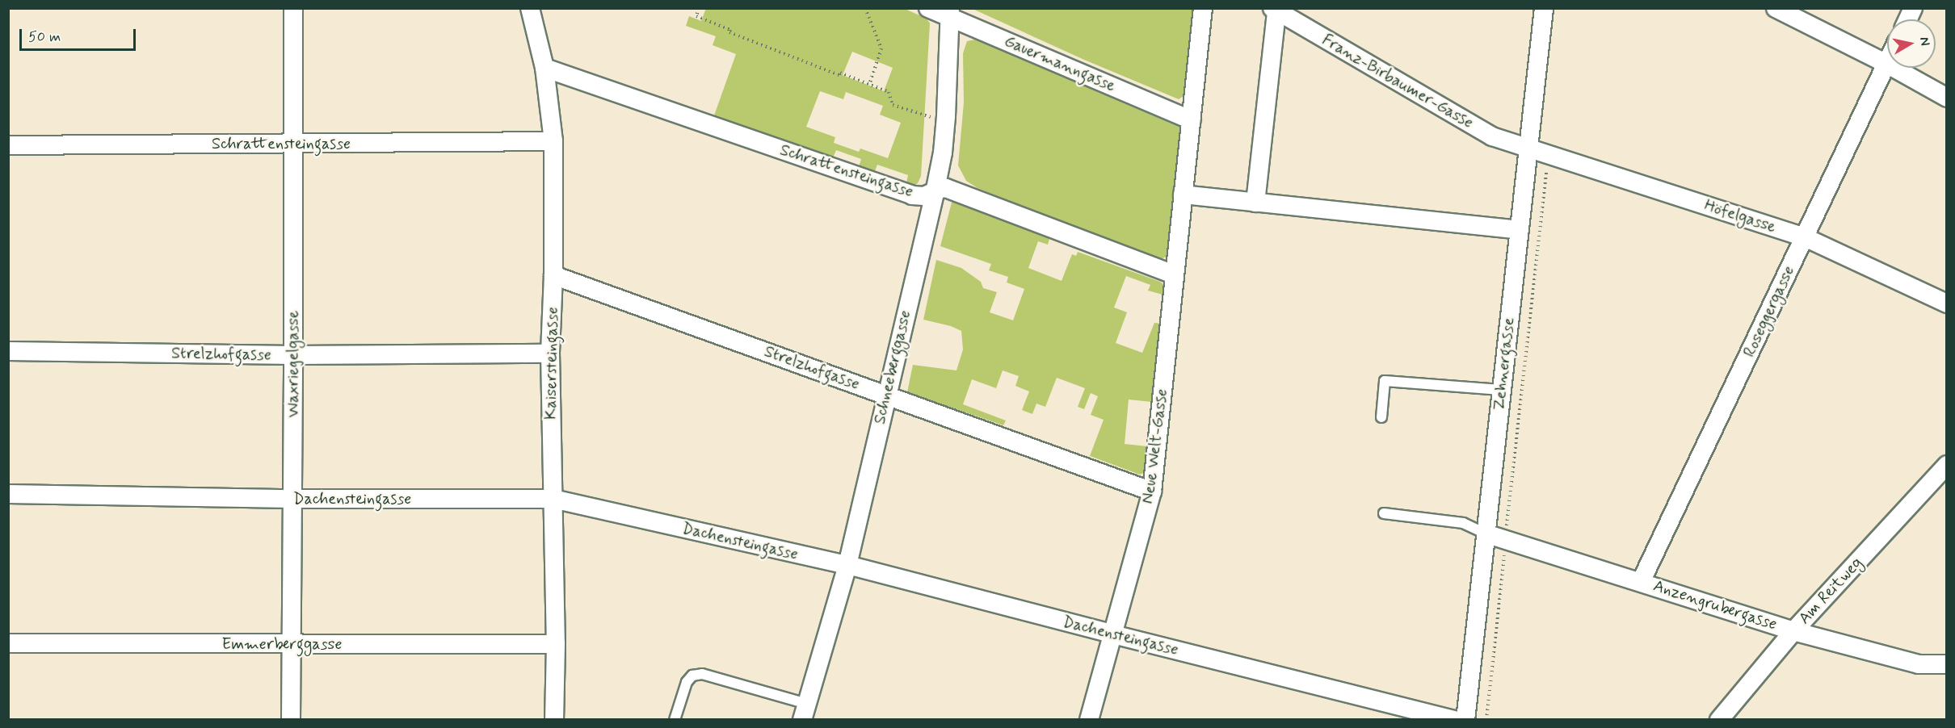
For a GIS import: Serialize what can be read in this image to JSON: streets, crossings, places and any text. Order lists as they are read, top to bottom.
{
  "streets": {
    "street": [
      "Gauermanngasse",
      "Franz-Birbaumer-Gasse",
      "Schrattensteingasse",
      "Höfelgasse",
      "Roseggergasse",
      "Strelzhofgasse",
      "Kaisersteingasse",
      "Waxriegelgasse",
      "Zehnergasse",
      "Schneeberggasse",
      "Neue Welt-Gasse",
      "Dachensteingasse",
      "Am Reitweg",
      "Anzengrubergasse",
      "Emmerberggasse"
    ]
  },
  "crossings": [
    ["Gauermanngasse", "Schneeberggasse"],
    ["Gauermanngasse", "Neue Welt-Gasse"],
    ["Franz-Birbaumer-Gasse", "Höfelgasse"],
    ["Franz-Birbaumer-Gasse", "Zehnergasse"],
    ["Schrattensteingasse", "Kaisersteingasse"],
    ["Schrattensteingasse", "Waxriegelgasse"],
    ["Schrattensteingasse", "Schneeberggasse"],
    ["Schrattensteingasse", "Neue Welt-Gasse"],
    ["Höfelgasse", "Roseggergasse"],
    ["Höfelgasse", "Zehnergasse"],
    ["Roseggergasse", "Anzengrubergasse"],
    ["Strelzhofgasse", "Kaisersteingasse"],
    ["Strelzhofgasse", "Waxriegelgasse"],
    ["Strelzhofgasse", "Schneeberggasse"],
    ["Strelzhofgasse", "Neue Welt-Gasse"],
    ["Kaisersteingasse", "Dachensteingasse"],
    ["Kaisersteingasse", "Emmerberggasse"],
    ["Waxriegelgasse", "Dachensteingasse"],
    ["Waxriegelgasse", "Emmerberggasse"],
    ["Zehnergasse", "Anzengrubergasse"],
    ["Schneeberggasse", "Dachensteingasse"],
    ["Neue Welt-Gasse", "Dachensteingasse"],
    ["Am Reitweg", "Anzengrubergasse"]
  ],
  "scale_bar": "50 m",
  "north": "right"
}
